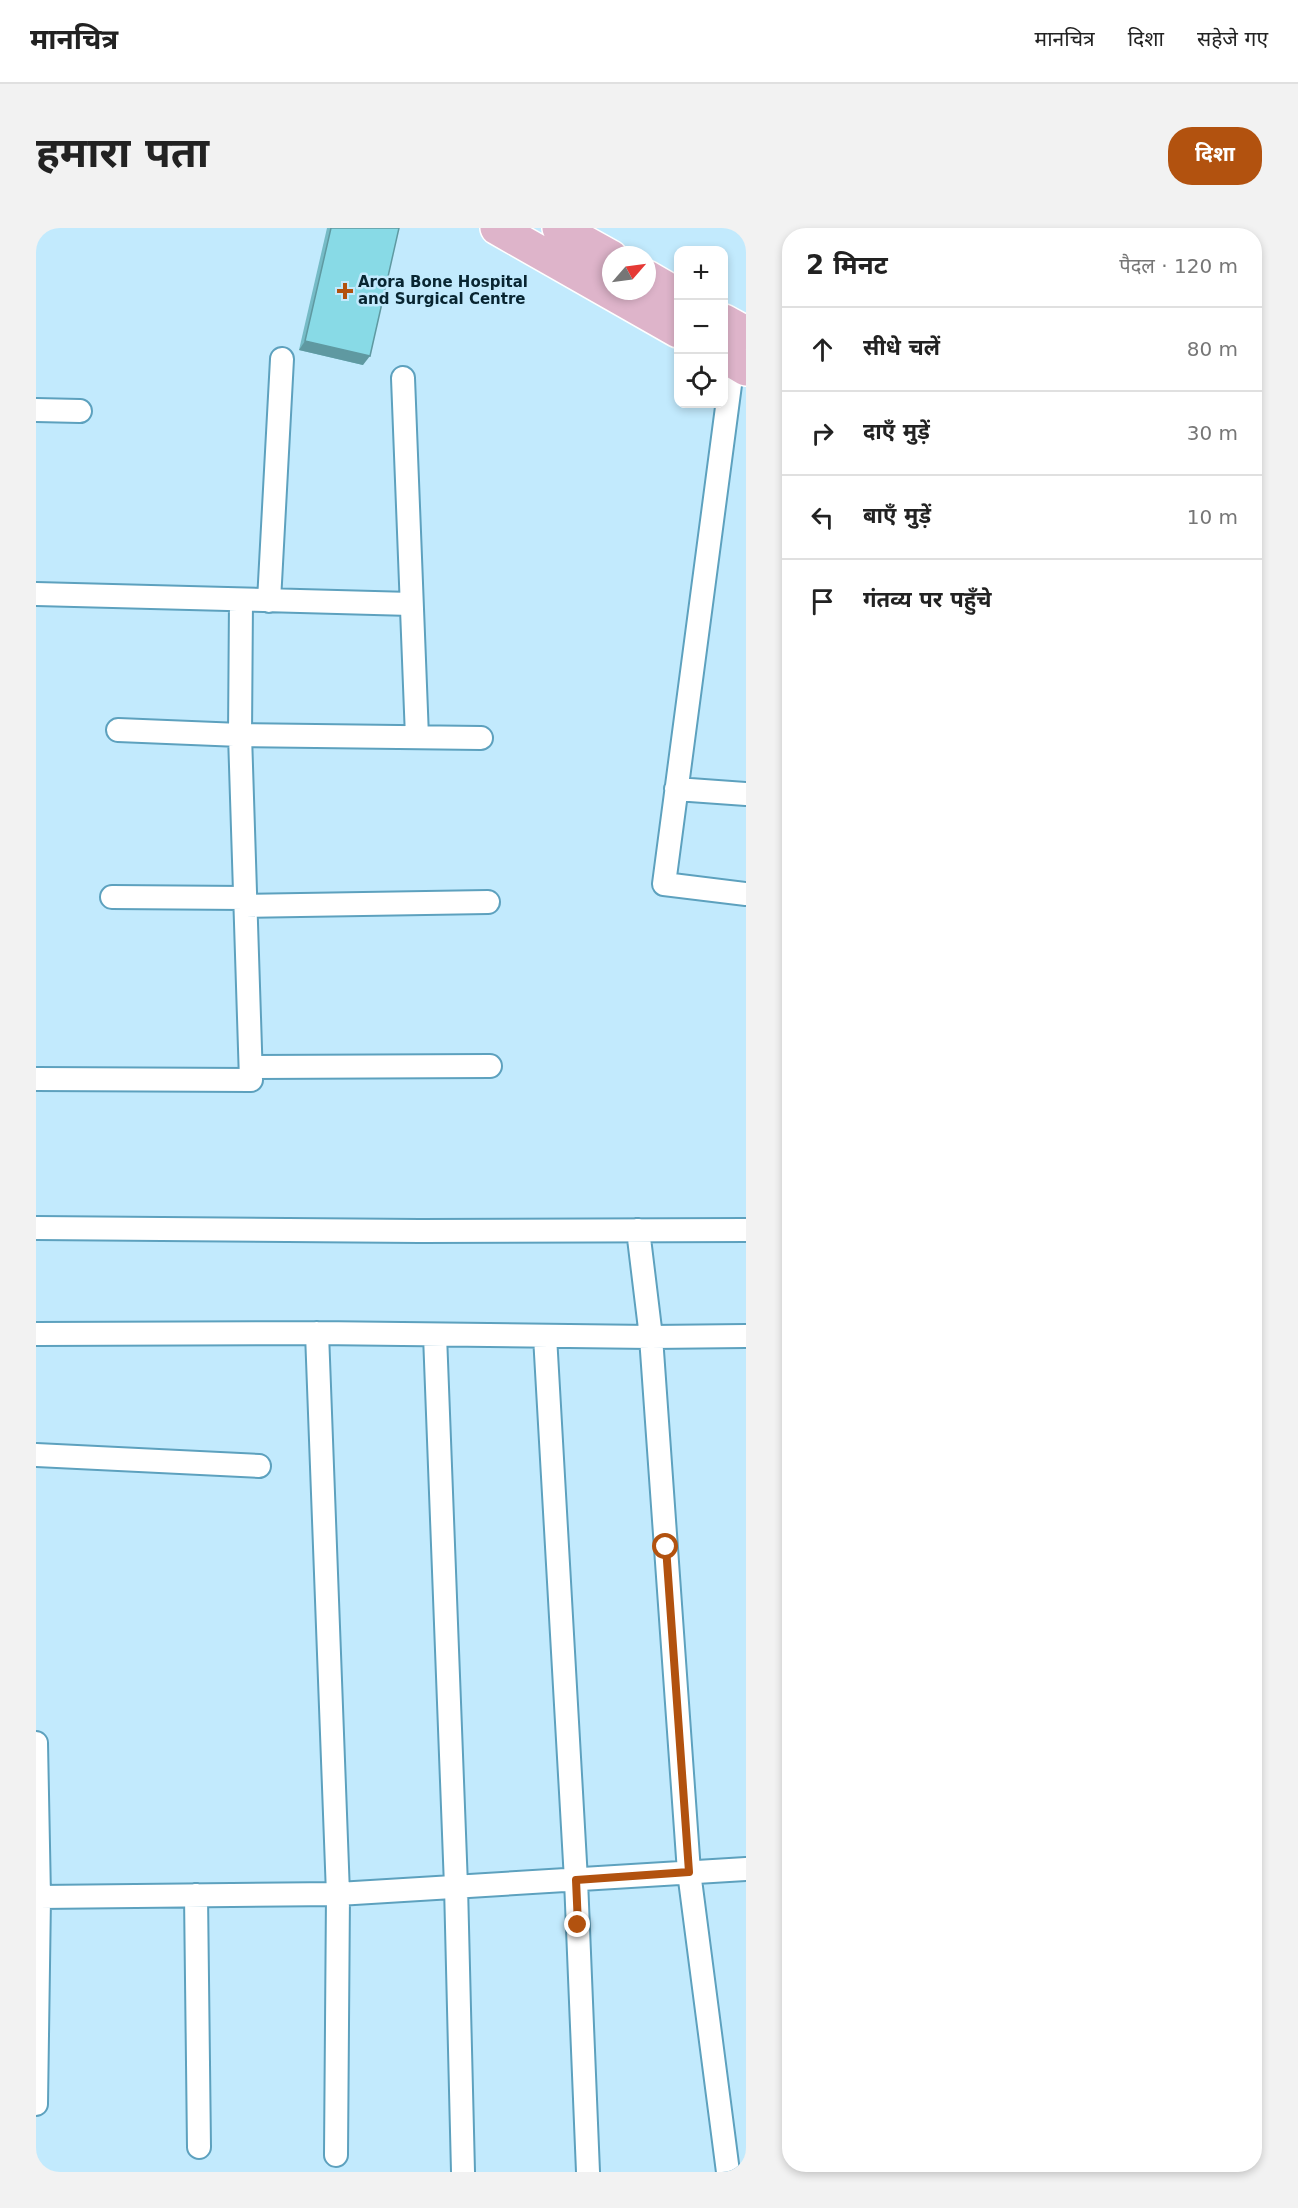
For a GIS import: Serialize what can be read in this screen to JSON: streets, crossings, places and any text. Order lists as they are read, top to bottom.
{
  "places": {
    "health": ["Arora Bone Hospital and Surgical Centre"]
  },
  "north": "top right",
  "page": {
    "header": "मानचित्र",
    "nav": ["मानचित्र", "दिशा", "सहेजे गए"],
    "buttons": "दिशा",
    "title": "हमारा पता",
    "heading": ["2 मिनट", "पैदल · 120 m"],
    "map_buttons": ["+", "−"],
    "list": [
      ["सीधे चलें", "80 m"],
      ["दाएँ मुड़ें", "30 m"],
      ["बाएँ मुड़ें", "10 m"],
      "गंतव्य पर पहुँचे"
    ]
  }
}
